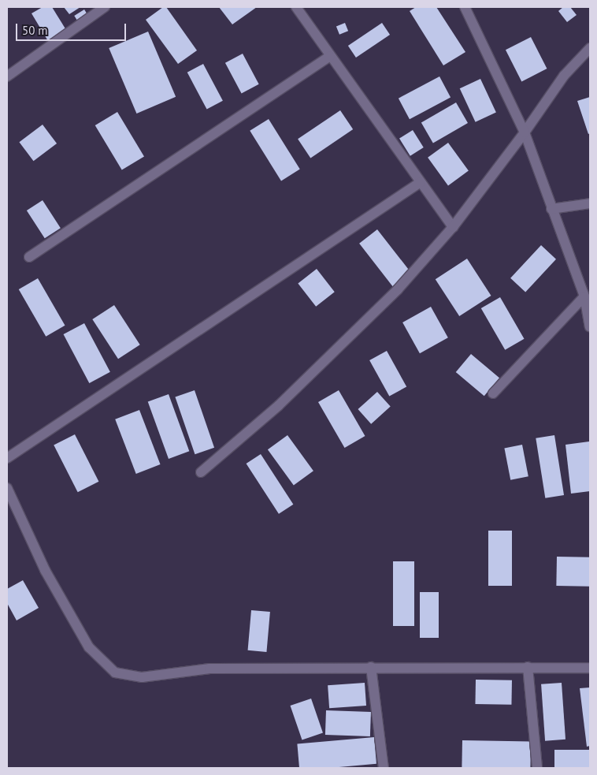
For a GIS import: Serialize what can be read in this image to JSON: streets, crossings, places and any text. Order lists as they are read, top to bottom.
{
  "scale_bar": "50 m"
}
